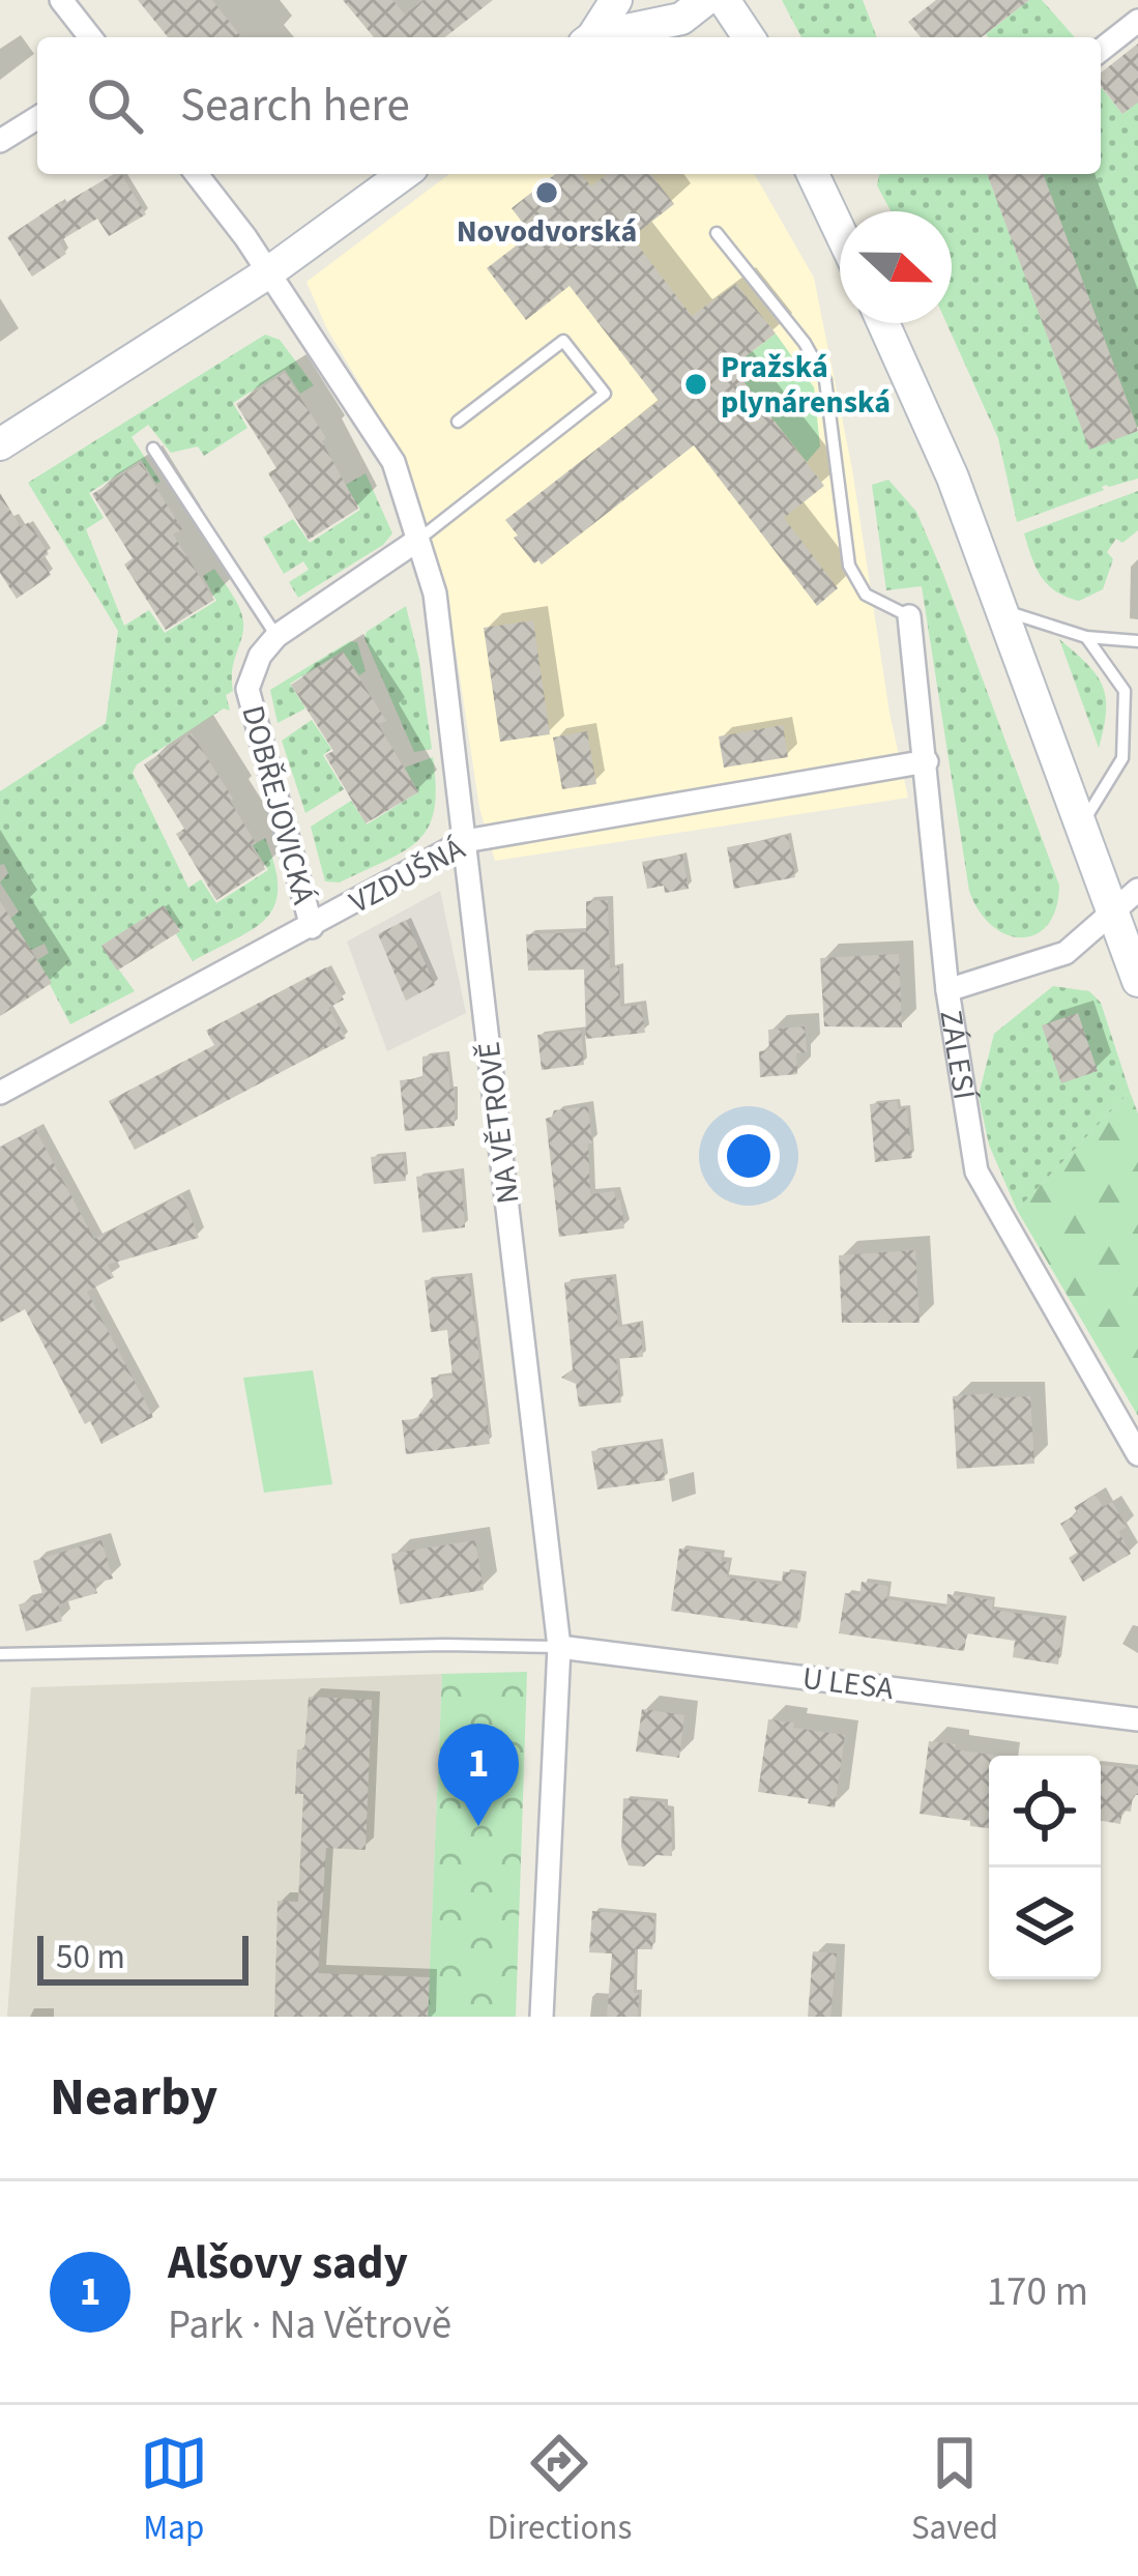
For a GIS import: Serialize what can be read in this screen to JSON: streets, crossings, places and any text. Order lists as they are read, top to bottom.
{
  "streets": {
    "street": [
      "DOBŘEJOVICKÁ",
      "VZDUŠNÁ",
      "ZÁLESÍ",
      "NA VĚTROVĚ",
      "U LESA"
    ]
  },
  "crossings": [
    ["DOBŘEJOVICKÁ", "VZDUŠNÁ"],
    ["DOBŘEJOVICKÁ", "NA VĚTROVĚ"],
    ["VZDUŠNÁ", "ZÁLESÍ"],
    ["VZDUŠNÁ", "NA VĚTROVĚ"],
    ["NA VĚTROVĚ", "U LESA"]
  ],
  "places": ["Novodvorská", "Pražská plynárenská"],
  "scale_bar": "50 m",
  "north": "right",
  "page": {
    "search": "Search here",
    "pins": "1",
    "scale": "50 m",
    "heading": "Nearby",
    "list": [
      {
        "mark": "1",
        "name": "Alšovy sady",
        "note": "Park · Na Větrově",
        "value": "170 m"
      }
    ],
    "nav": ["Map", "Directions", "Saved"]
  }
}
